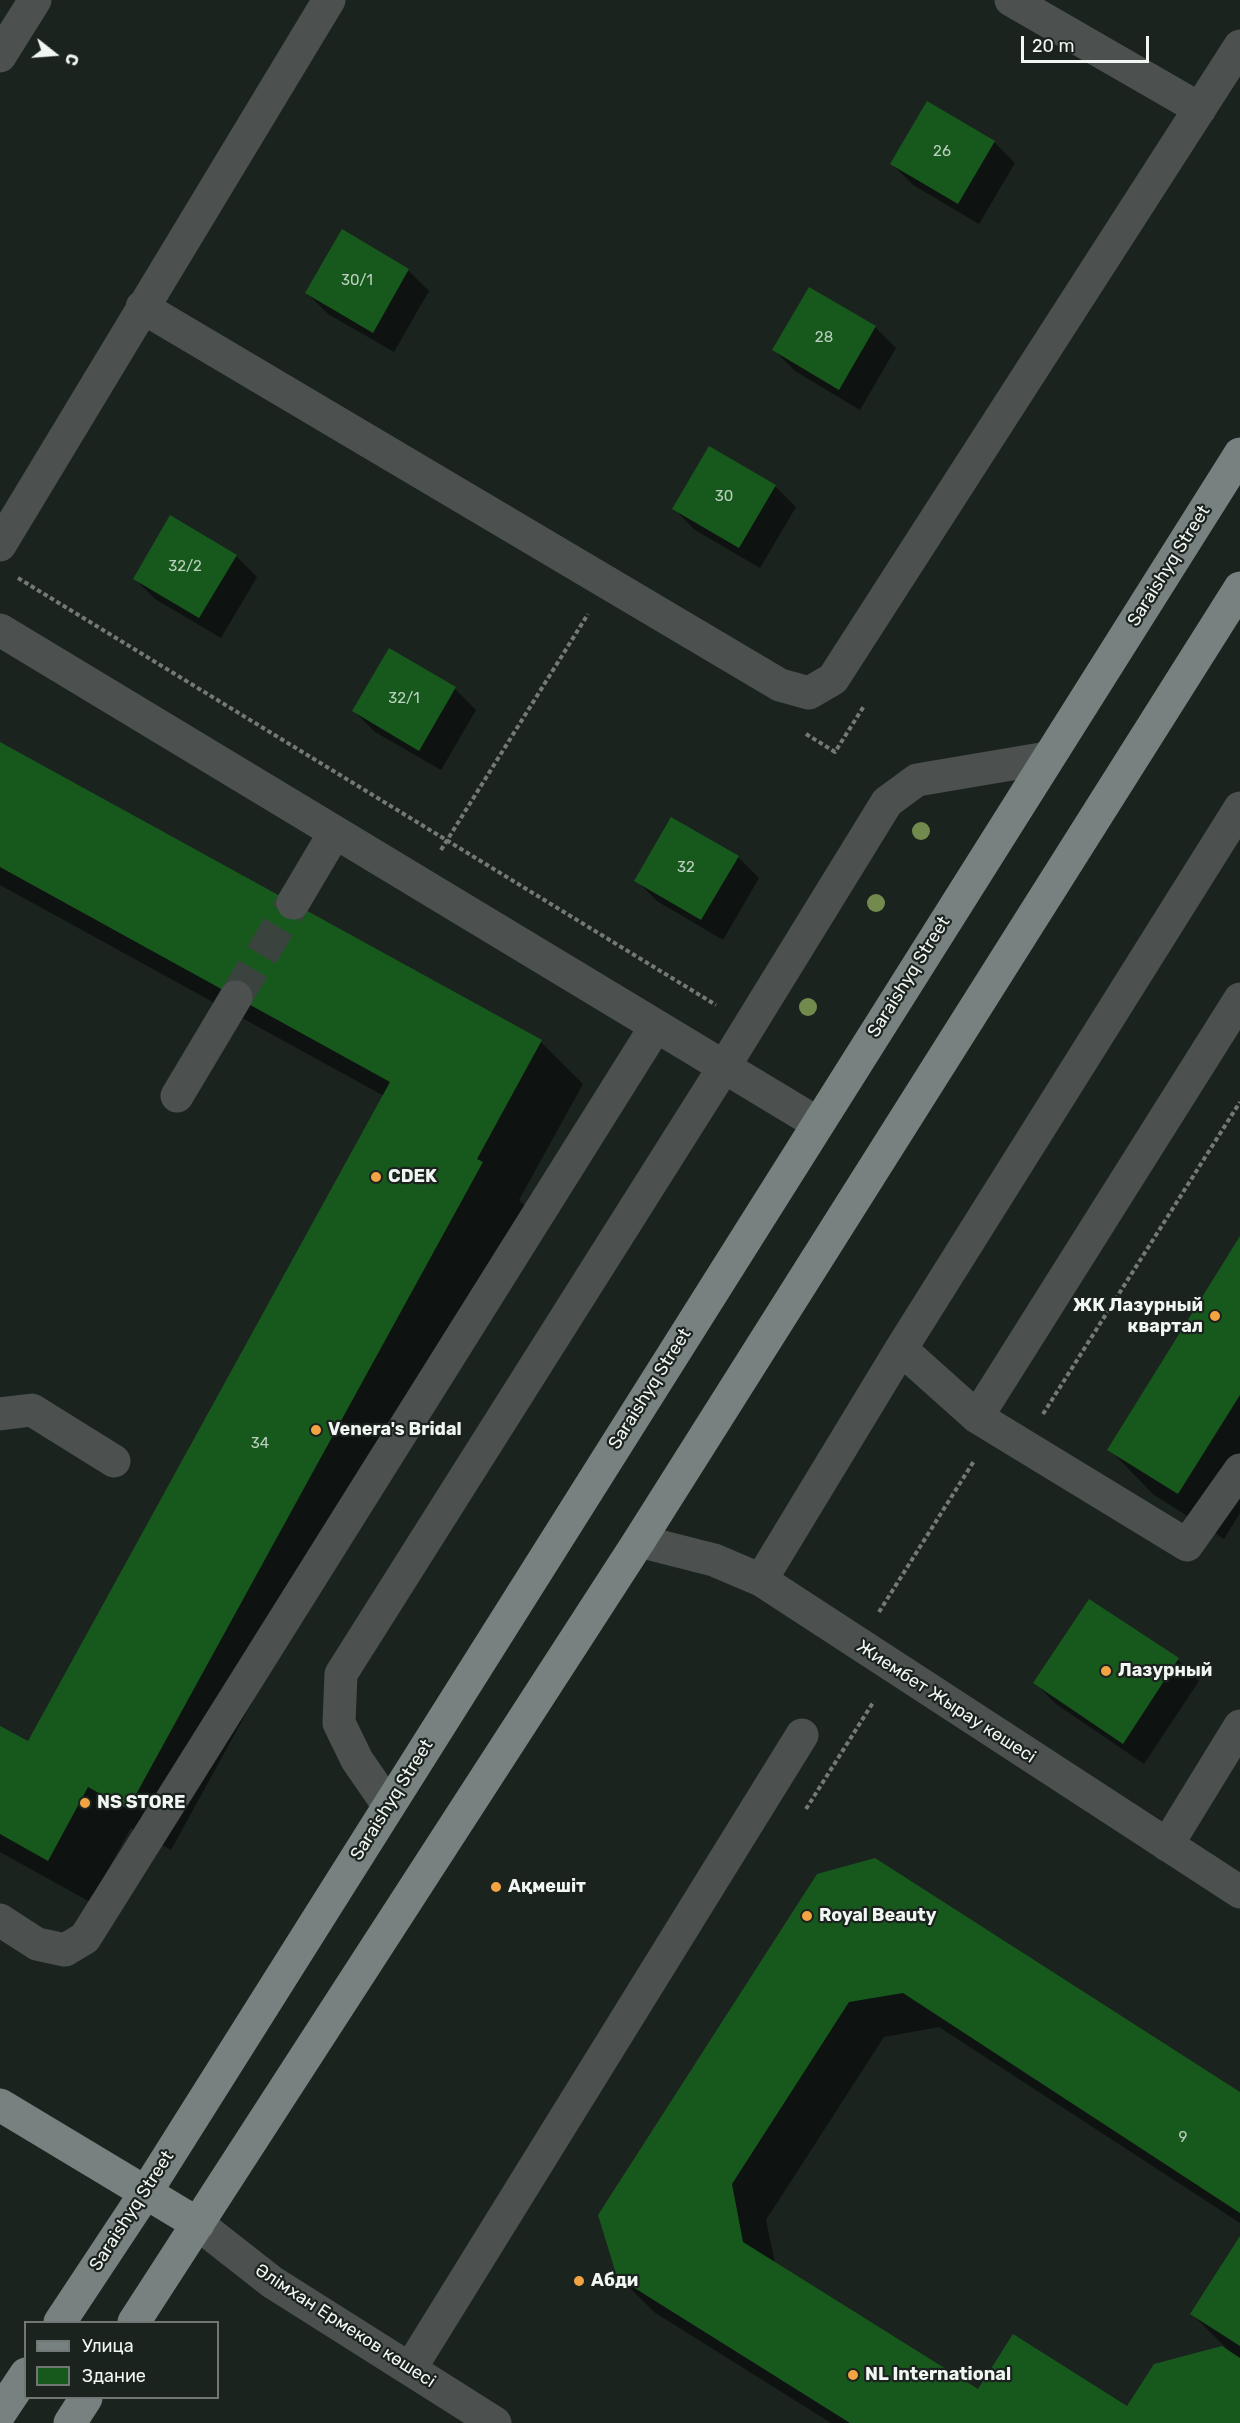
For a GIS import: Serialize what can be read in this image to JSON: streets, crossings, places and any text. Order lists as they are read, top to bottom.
{
  "streets": {
    "main road": ["Saraishyq Street"],
    "street": ["Жиембет Жырау көшесі", "Әлімхан Ермеков көшесі"]
  },
  "places": [
    "CDEK",
    "ЖК Лазурный квартал",
    "Venera's Bridal",
    "Лазурный",
    "NS STORE",
    "Ақмешіт",
    "Royal Beauty",
    "Абди",
    "NL International"
  ],
  "house_numbers": [
    "26",
    "30/1",
    "28",
    "30",
    "32/2",
    "32/1",
    "32",
    "34",
    "9"
  ],
  "legend": ["Улица", "Здание"],
  "scale_bar": "20 m",
  "north": "right"
}
